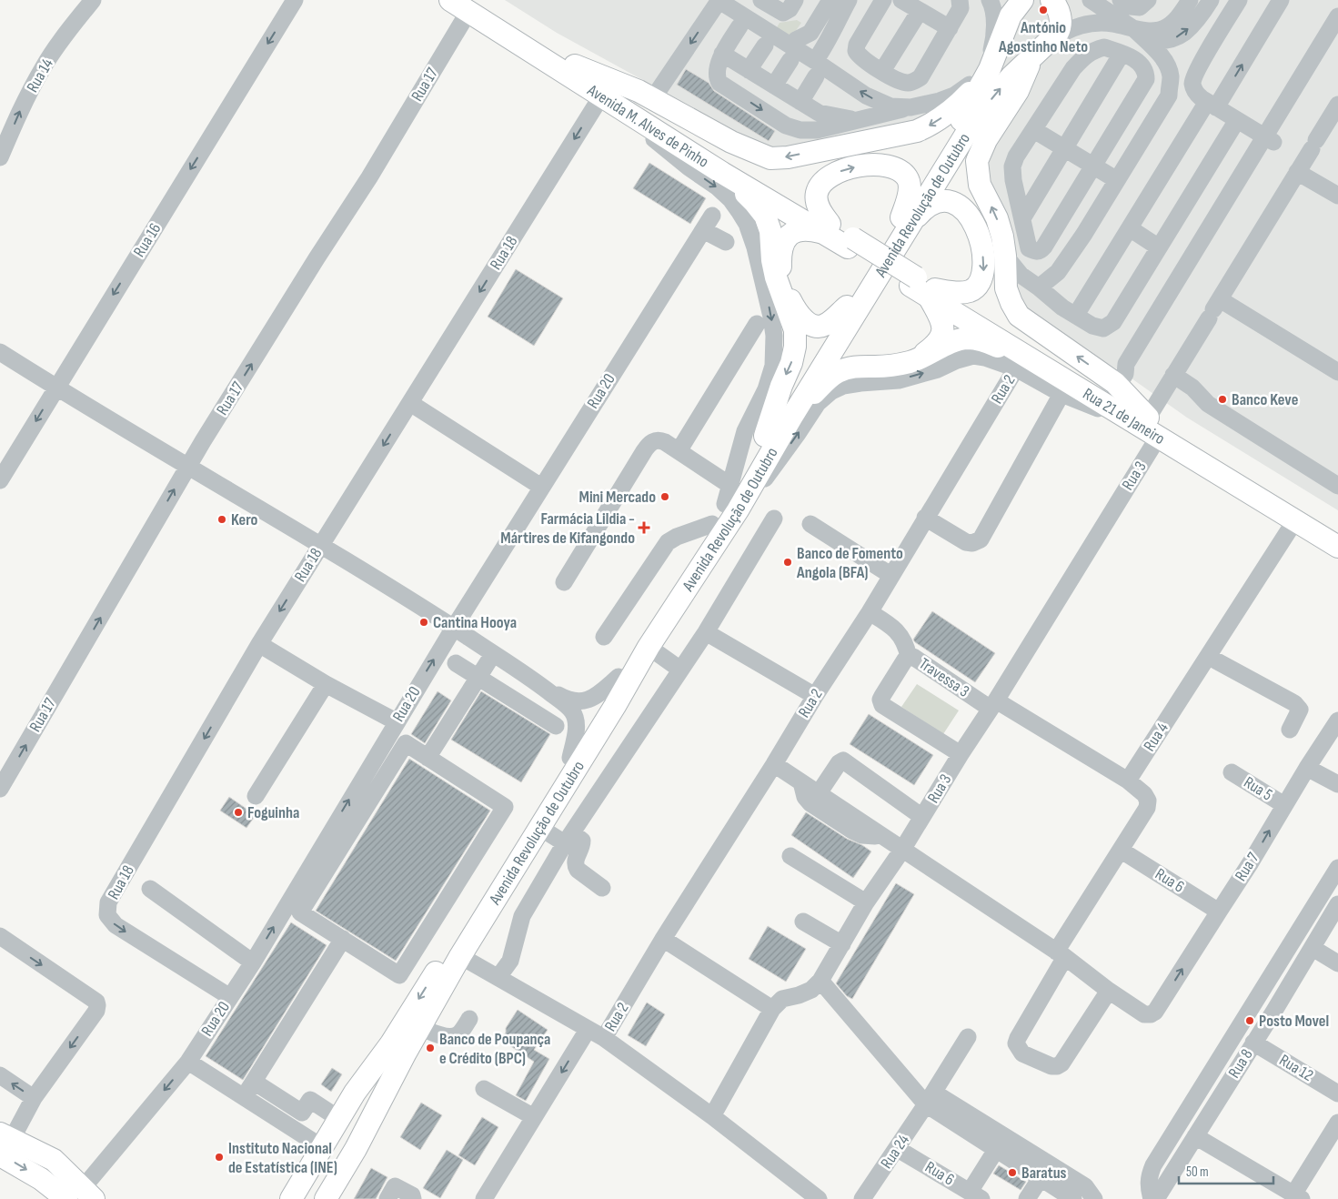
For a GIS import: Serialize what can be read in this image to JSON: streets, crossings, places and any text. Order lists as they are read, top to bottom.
{
  "streets": {
    "main road": ["Avenida M. Alves de Pinho", "Avenida Revolução de Outubro", "Rua 21 de Janeiro"],
    "street": [
      "Rua 14",
      "Rua 17",
      "Rua 16",
      "Rua 18",
      "Rua 2",
      "Rua 20",
      "Rua 3",
      "Travessa 3",
      "Rua 4",
      "Rua 5",
      "Rua 7",
      "Rua 6",
      "Rua 8",
      "Rua 12",
      "Rua 24"
    ]
  },
  "crossings": [
    ["Rua 17", "Avenida M. Alves de Pinho"],
    ["Avenida M. Alves de Pinho", "Rua 18"],
    ["Avenida M. Alves de Pinho", "Rua 21 de Janeiro"],
    ["Rua 18", "Rua 20"],
    ["Rua 21 de Janeiro", "Rua 3"],
    ["Rua 21 de Janeiro", "Rua 4"],
    ["Rua 3", "Travessa 3"],
    ["Travessa 3", "Rua 4"],
    ["Rua 5", "Rua 7"],
    ["Rua 7", "Rua 6"],
    ["Rua 6", "Rua 24"],
    ["Rua 8", "Rua 12"]
  ],
  "one_way": [
    "Rua 14",
    "Rua 17",
    "Rua 16",
    "Rua 18"
  ],
  "places": {
    "other": [
      "António Agostinho Neto",
      "Banco Keve",
      "Mini Mercado",
      "Kero",
      "Banco de Fomento Angola (BFA)",
      "Cantina Hooya",
      "Foguinha",
      "Posto Movel",
      "Banco de Poupança e Crédito (BPC)",
      "Instituto Nacional de Estatística (INE)",
      "Baratus"
    ],
    "health": ["Farmácia Lildia - Mártires de Kifangondo"]
  },
  "scale_bar": "50 m"
}
